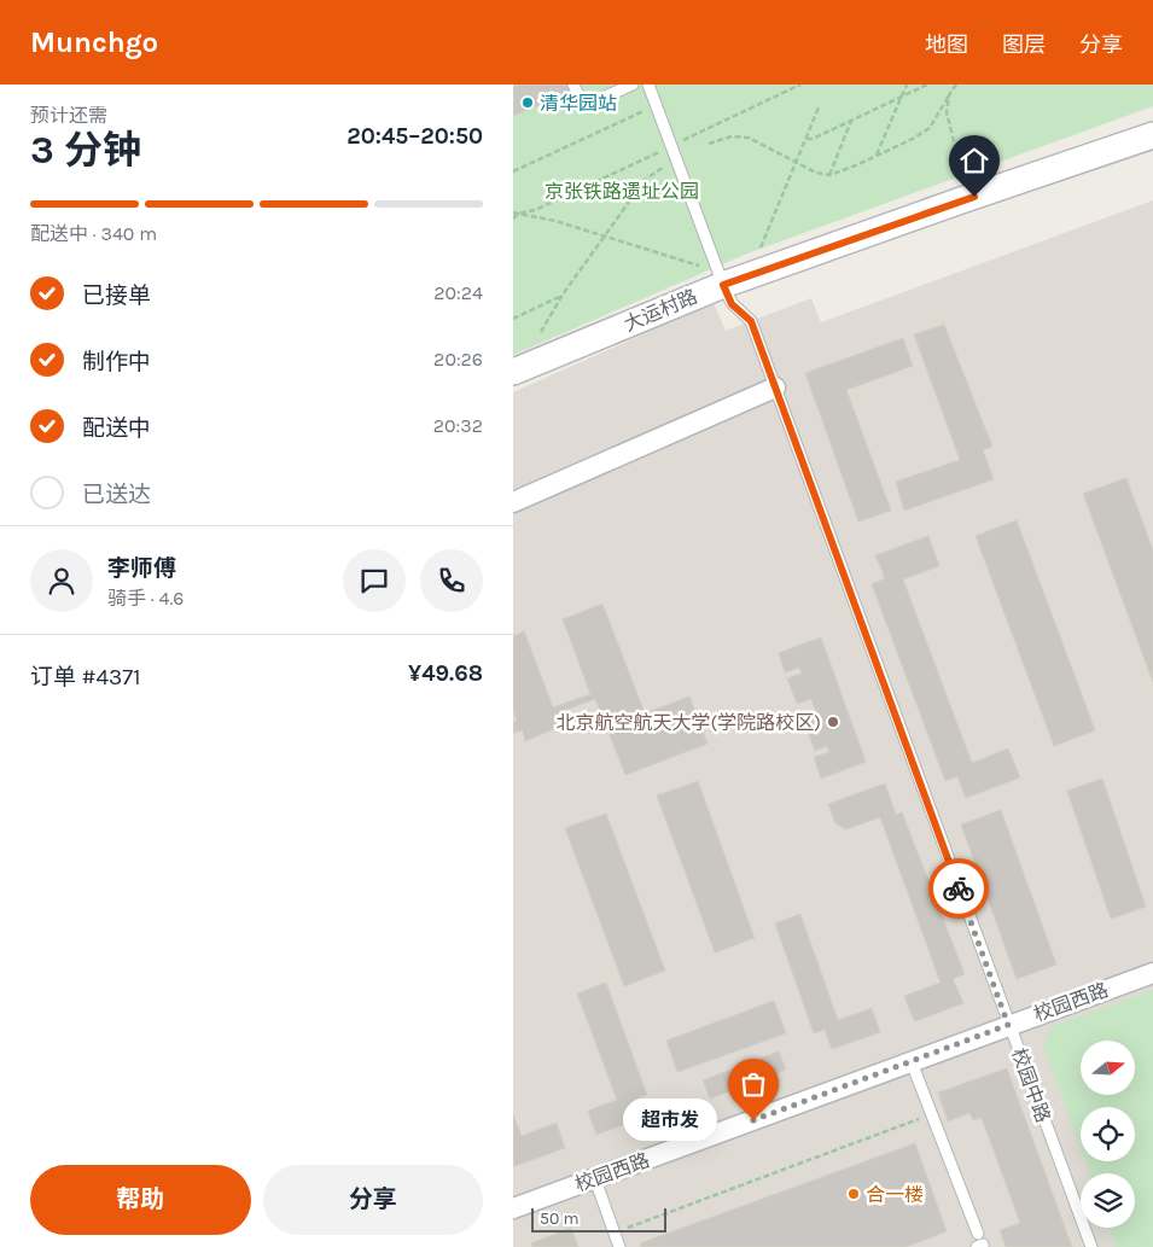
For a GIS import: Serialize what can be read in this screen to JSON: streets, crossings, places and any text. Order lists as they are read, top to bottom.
{
  "streets": {
    "street": ["大运村路", "校园西路"],
    "lane": ["校园中路"]
  },
  "crossings": [
    ["大运村路", "校园中路"],
    ["校园西路", "校园中路"]
  ],
  "parks": ["京张铁路遗址公园"],
  "places": [
    "清华园站",
    "北京航空航天大学(学院路校区)",
    "超市发",
    "合一楼"
  ],
  "scale_bar": "50 m",
  "north": "right",
  "page": {
    "header": "Munchgo",
    "nav": ["地图", "图层", "分享"],
    "heading": ["3 分钟", "预计还需", "20:45–20:50"],
    "panel": [
      "李师傅",
      "骑手 · 4.6",
      "订单 #4371",
      "¥49.68"
    ],
    "bar": "配送中 · 340 m",
    "list": [
      ["已接单", "20:24"],
      ["制作中", "20:26"],
      ["配送中", "20:32"],
      "已送达"
    ],
    "bubble": "超市发",
    "buttons": ["帮助", "分享"],
    "scale": "50 m"
  }
}
